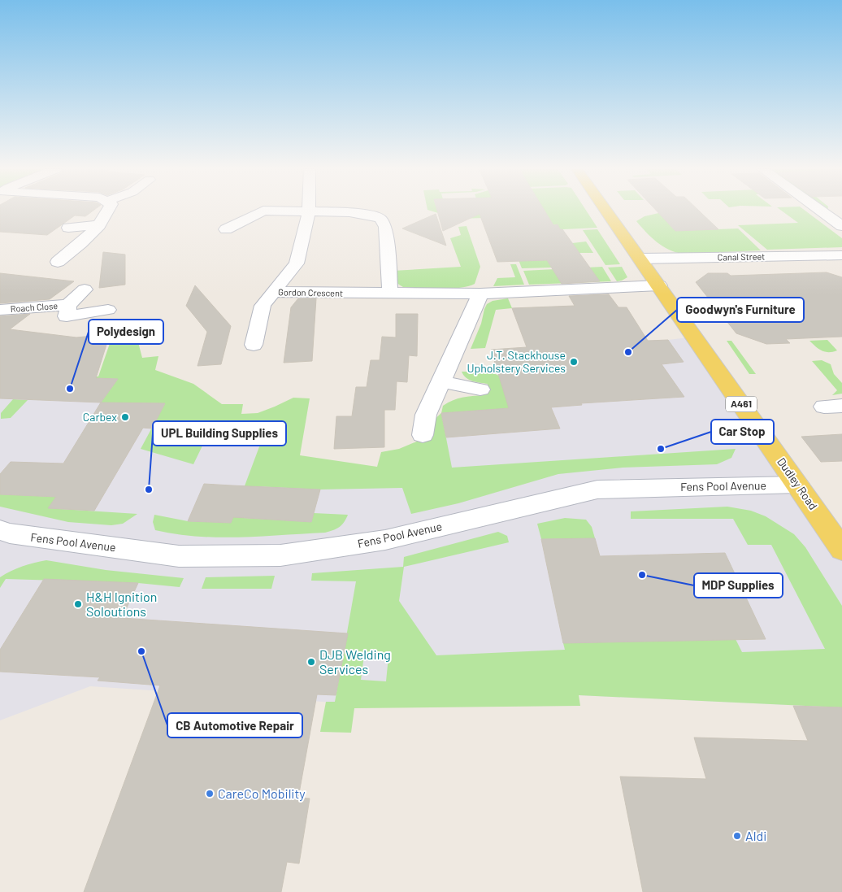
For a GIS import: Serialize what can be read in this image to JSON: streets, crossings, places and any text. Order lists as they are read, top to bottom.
{
  "streets": {
    "main road": ["A461", "Dudley Road"],
    "street": [
      "Canal Street",
      "Gordon Crescent",
      "Roach Close",
      "Fens Pool Avenue"
    ]
  },
  "crossings": [
    ["Canal Street", "A461"],
    ["Canal Street", "Dudley Road"],
    ["Gordon Crescent", "Dudley Road"],
    ["A461", "Dudley Road"],
    ["Dudley Road", "Fens Pool Avenue"]
  ],
  "places": [
    "Goodwyn's Furniture",
    "J.T. Stackhouse Upholstery Services",
    "Polydesign",
    "Carbex",
    "Car Stop",
    "UPL Building Supplies",
    "MDP Supplies",
    "H&H Ignition Soloutions",
    "CB Automotive Repair",
    "DJB Welding Services",
    "CareCo Mobility",
    "Aldi"
  ]
}
